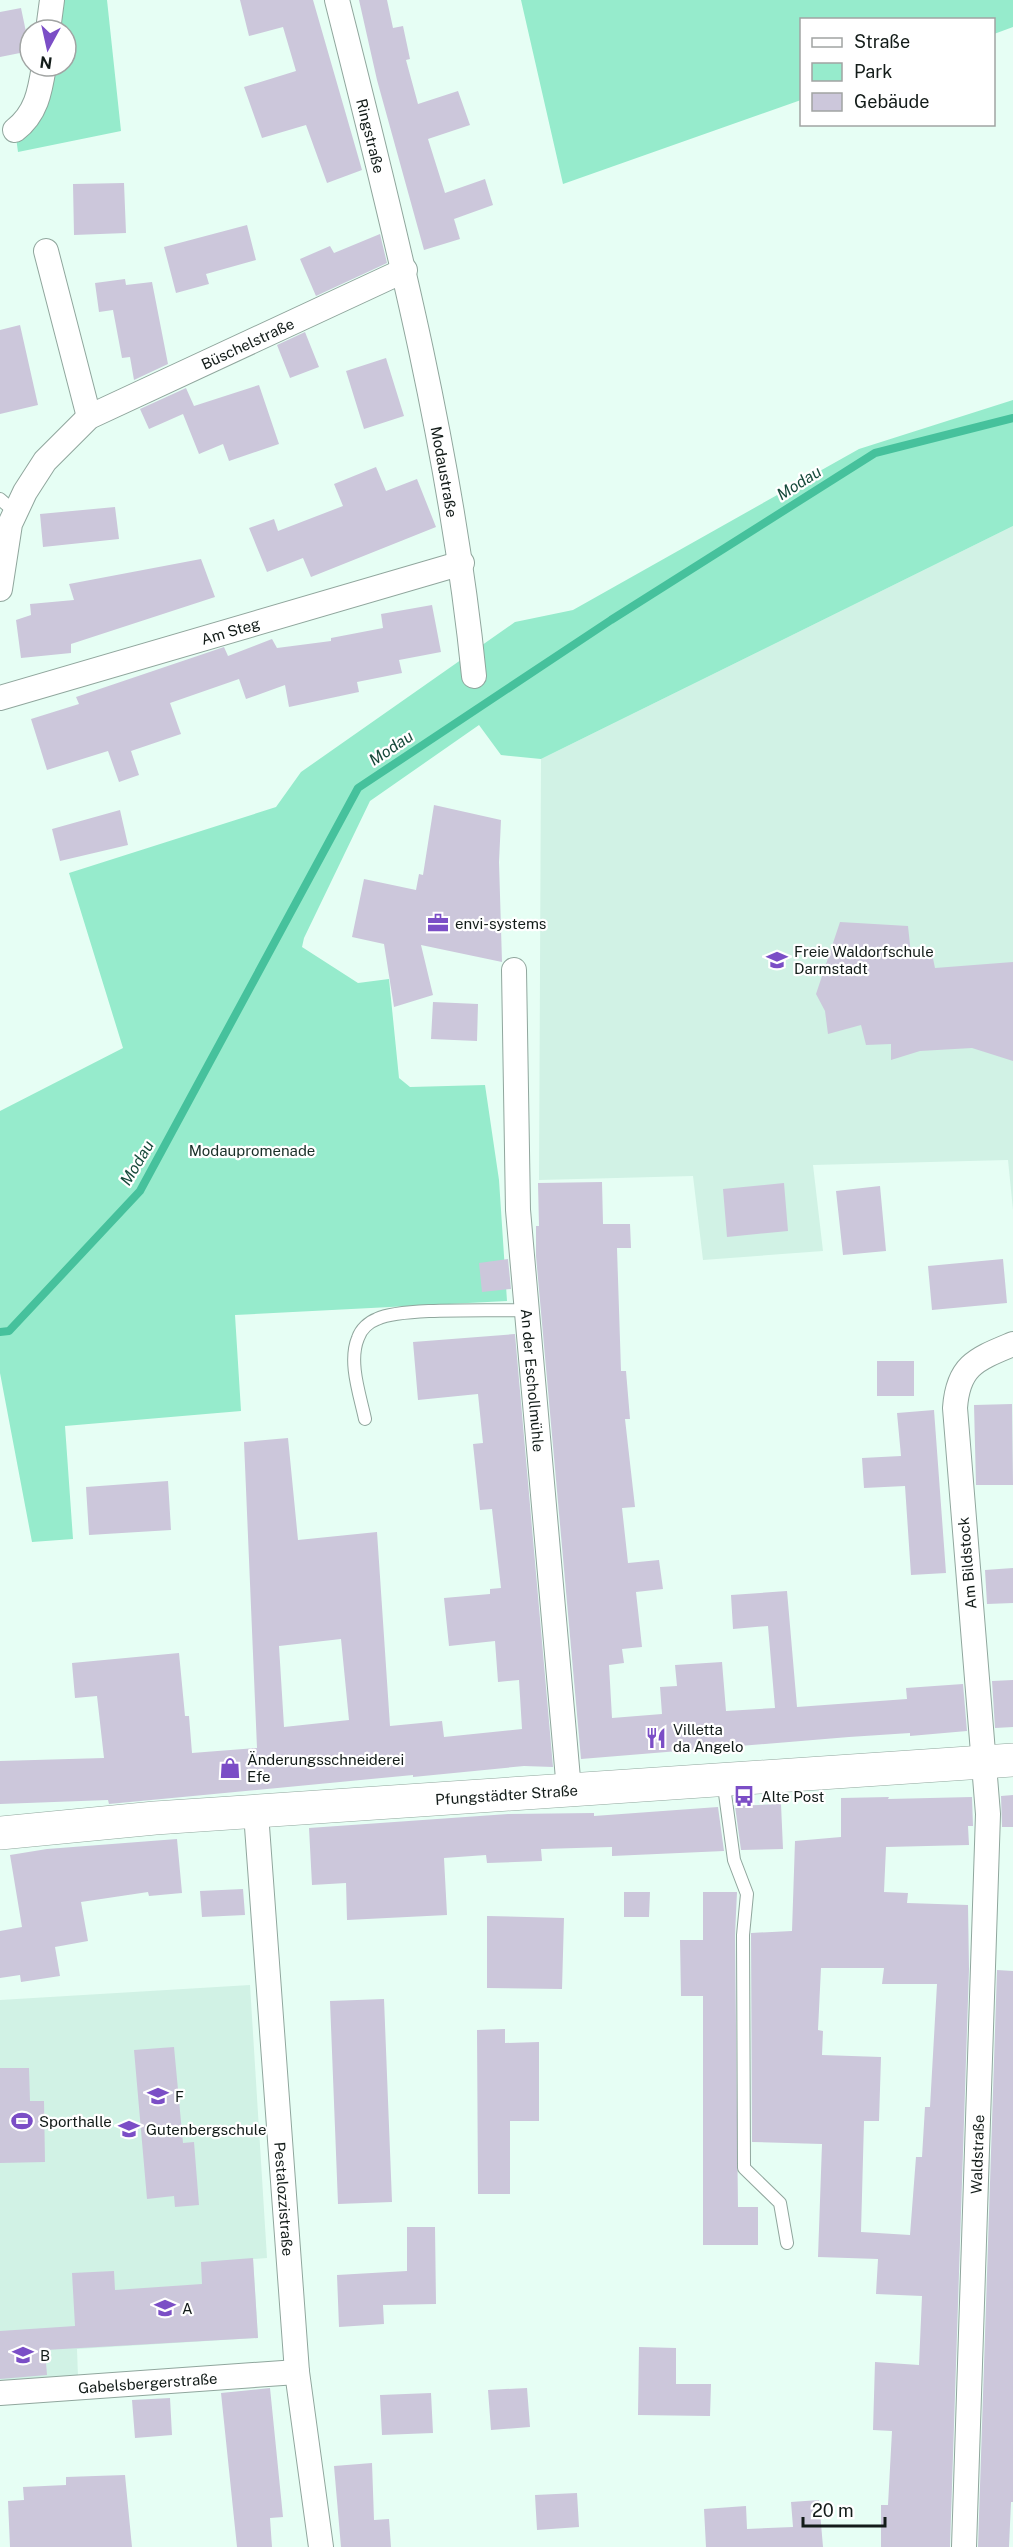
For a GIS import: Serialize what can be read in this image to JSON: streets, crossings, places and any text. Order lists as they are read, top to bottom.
{
  "streets": {
    "street": [
      "Ringstraße",
      "Büschelstraße",
      "Modaustraße",
      "Am Steg",
      "An der Eschollmühle",
      "Am Bildstock",
      "Pfungstädter Straße",
      "Waldstraße",
      "Pestalozzistraße",
      "Gabelsbergerstraße"
    ]
  },
  "crossings": [
    ["Ringstraße", "Büschelstraße"],
    ["Ringstraße", "Modaustraße"],
    ["Büschelstraße", "Modaustraße"],
    ["Modaustraße", "Am Steg"],
    ["An der Eschollmühle", "Pfungstädter Straße"],
    ["Am Bildstock", "Pfungstädter Straße"],
    ["Am Bildstock", "Waldstraße"],
    ["Pfungstädter Straße", "Waldstraße"],
    ["Pfungstädter Straße", "Pestalozzistraße"],
    ["Pestalozzistraße", "Gabelsbergerstraße"]
  ],
  "water": ["Modau"],
  "parks": ["Modaupromenade"],
  "places": {
    "office": ["envi-systems"],
    "school or university": [
      "Freie Waldorfschule Darmstadt",
      "F",
      "Gutenbergschule",
      "A",
      "B"
    ],
    "restaurant": ["Villetta da Angelo"],
    "shop": ["Änderungsschneiderei Efe"],
    "bus stop": ["Alte Post"],
    "sports": ["Sporthalle"]
  },
  "legend": ["Straße", "Park", "Gebäude"],
  "scale_bar": "20 m",
  "north": "bottom"
}
